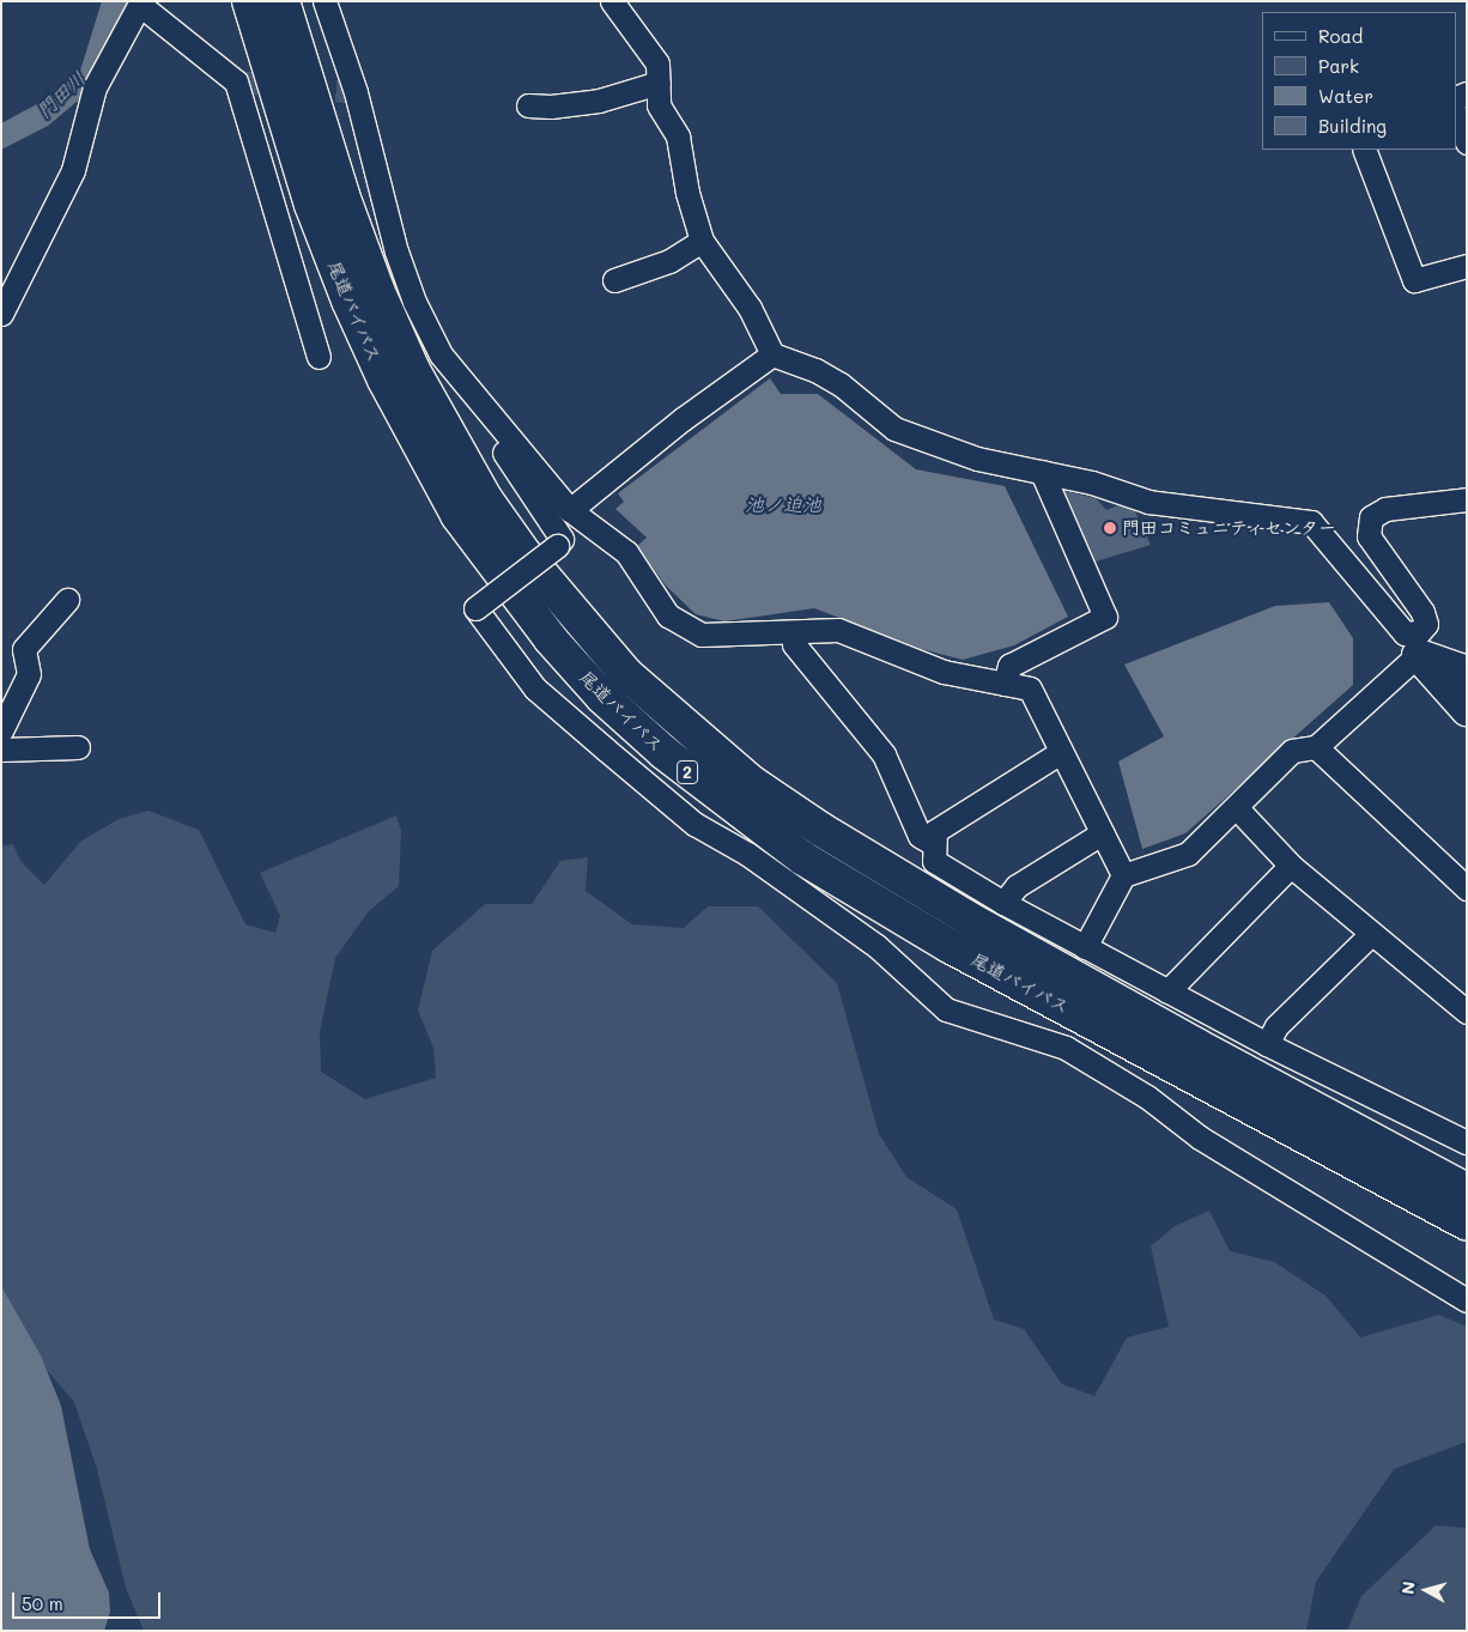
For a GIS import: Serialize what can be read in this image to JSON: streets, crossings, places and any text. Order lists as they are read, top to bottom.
{
  "streets": {
    "highway": ["尾道バイパス", "2"]
  },
  "water": ["門田川", "池ノ迫池"],
  "places": ["門田コミュニティセンター"],
  "legend": [
    "Road",
    "Park",
    "Water",
    "Building"
  ],
  "scale_bar": "50 m",
  "north": "left"
}
